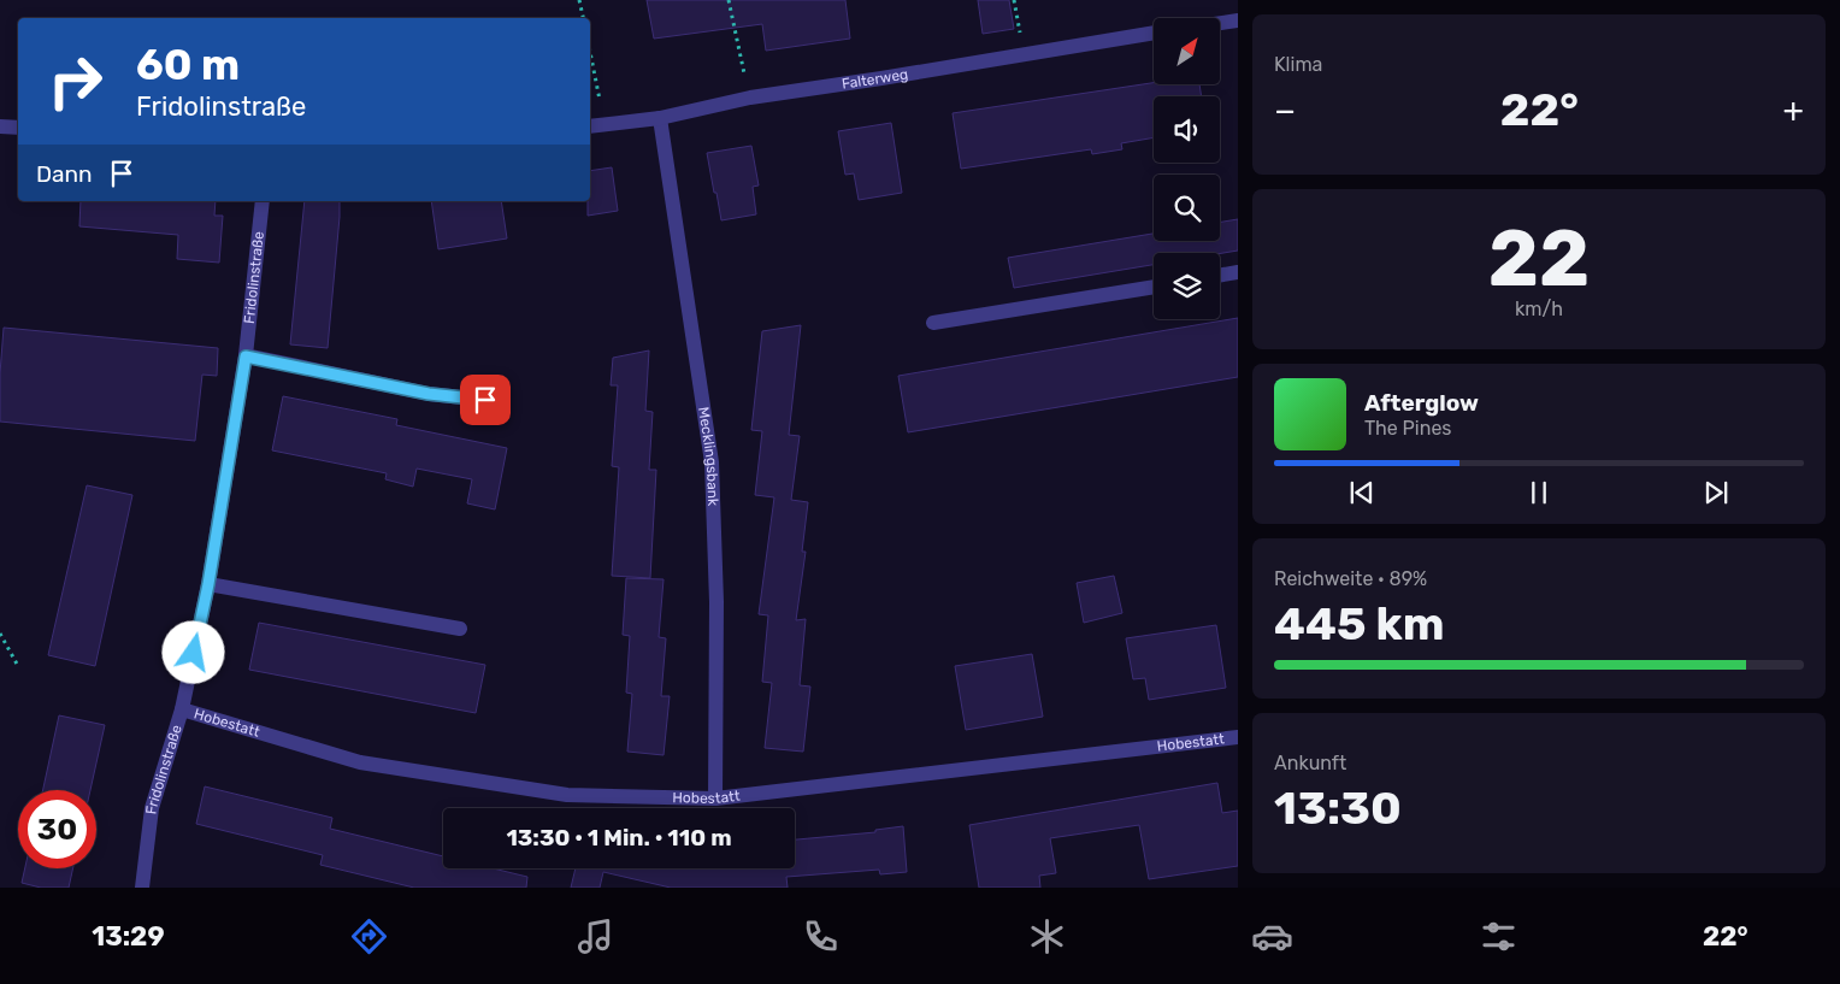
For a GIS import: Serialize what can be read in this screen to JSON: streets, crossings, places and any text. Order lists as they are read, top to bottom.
{
  "streets": {
    "street": [
      "Falterweg",
      "Fridolinstraße",
      "Mecklingsbank",
      "Hobestatt"
    ]
  },
  "crossings": [
    ["Falterweg", "Mecklingsbank"],
    ["Fridolinstraße", "Hobestatt"],
    ["Mecklingsbank", "Hobestatt"]
  ],
  "north": "top right",
  "page": {
    "tile": [
      "Klima",
      ["22", "km/h"],
      ["Reichweite · 89%", "445 km"],
      ["Ankunft", "13:30"]
    ],
    "turn": ["60 m", "Fridolinstraße"],
    "heat": ["−", "22°", "+"],
    "then": "Dann",
    "song": ["Afterglow", "The Pines"],
    "limit": "30",
    "trip": "13:30 · 1 Min. · 110 m",
    "tabs": ["13:29", "22°"]
  }
}
